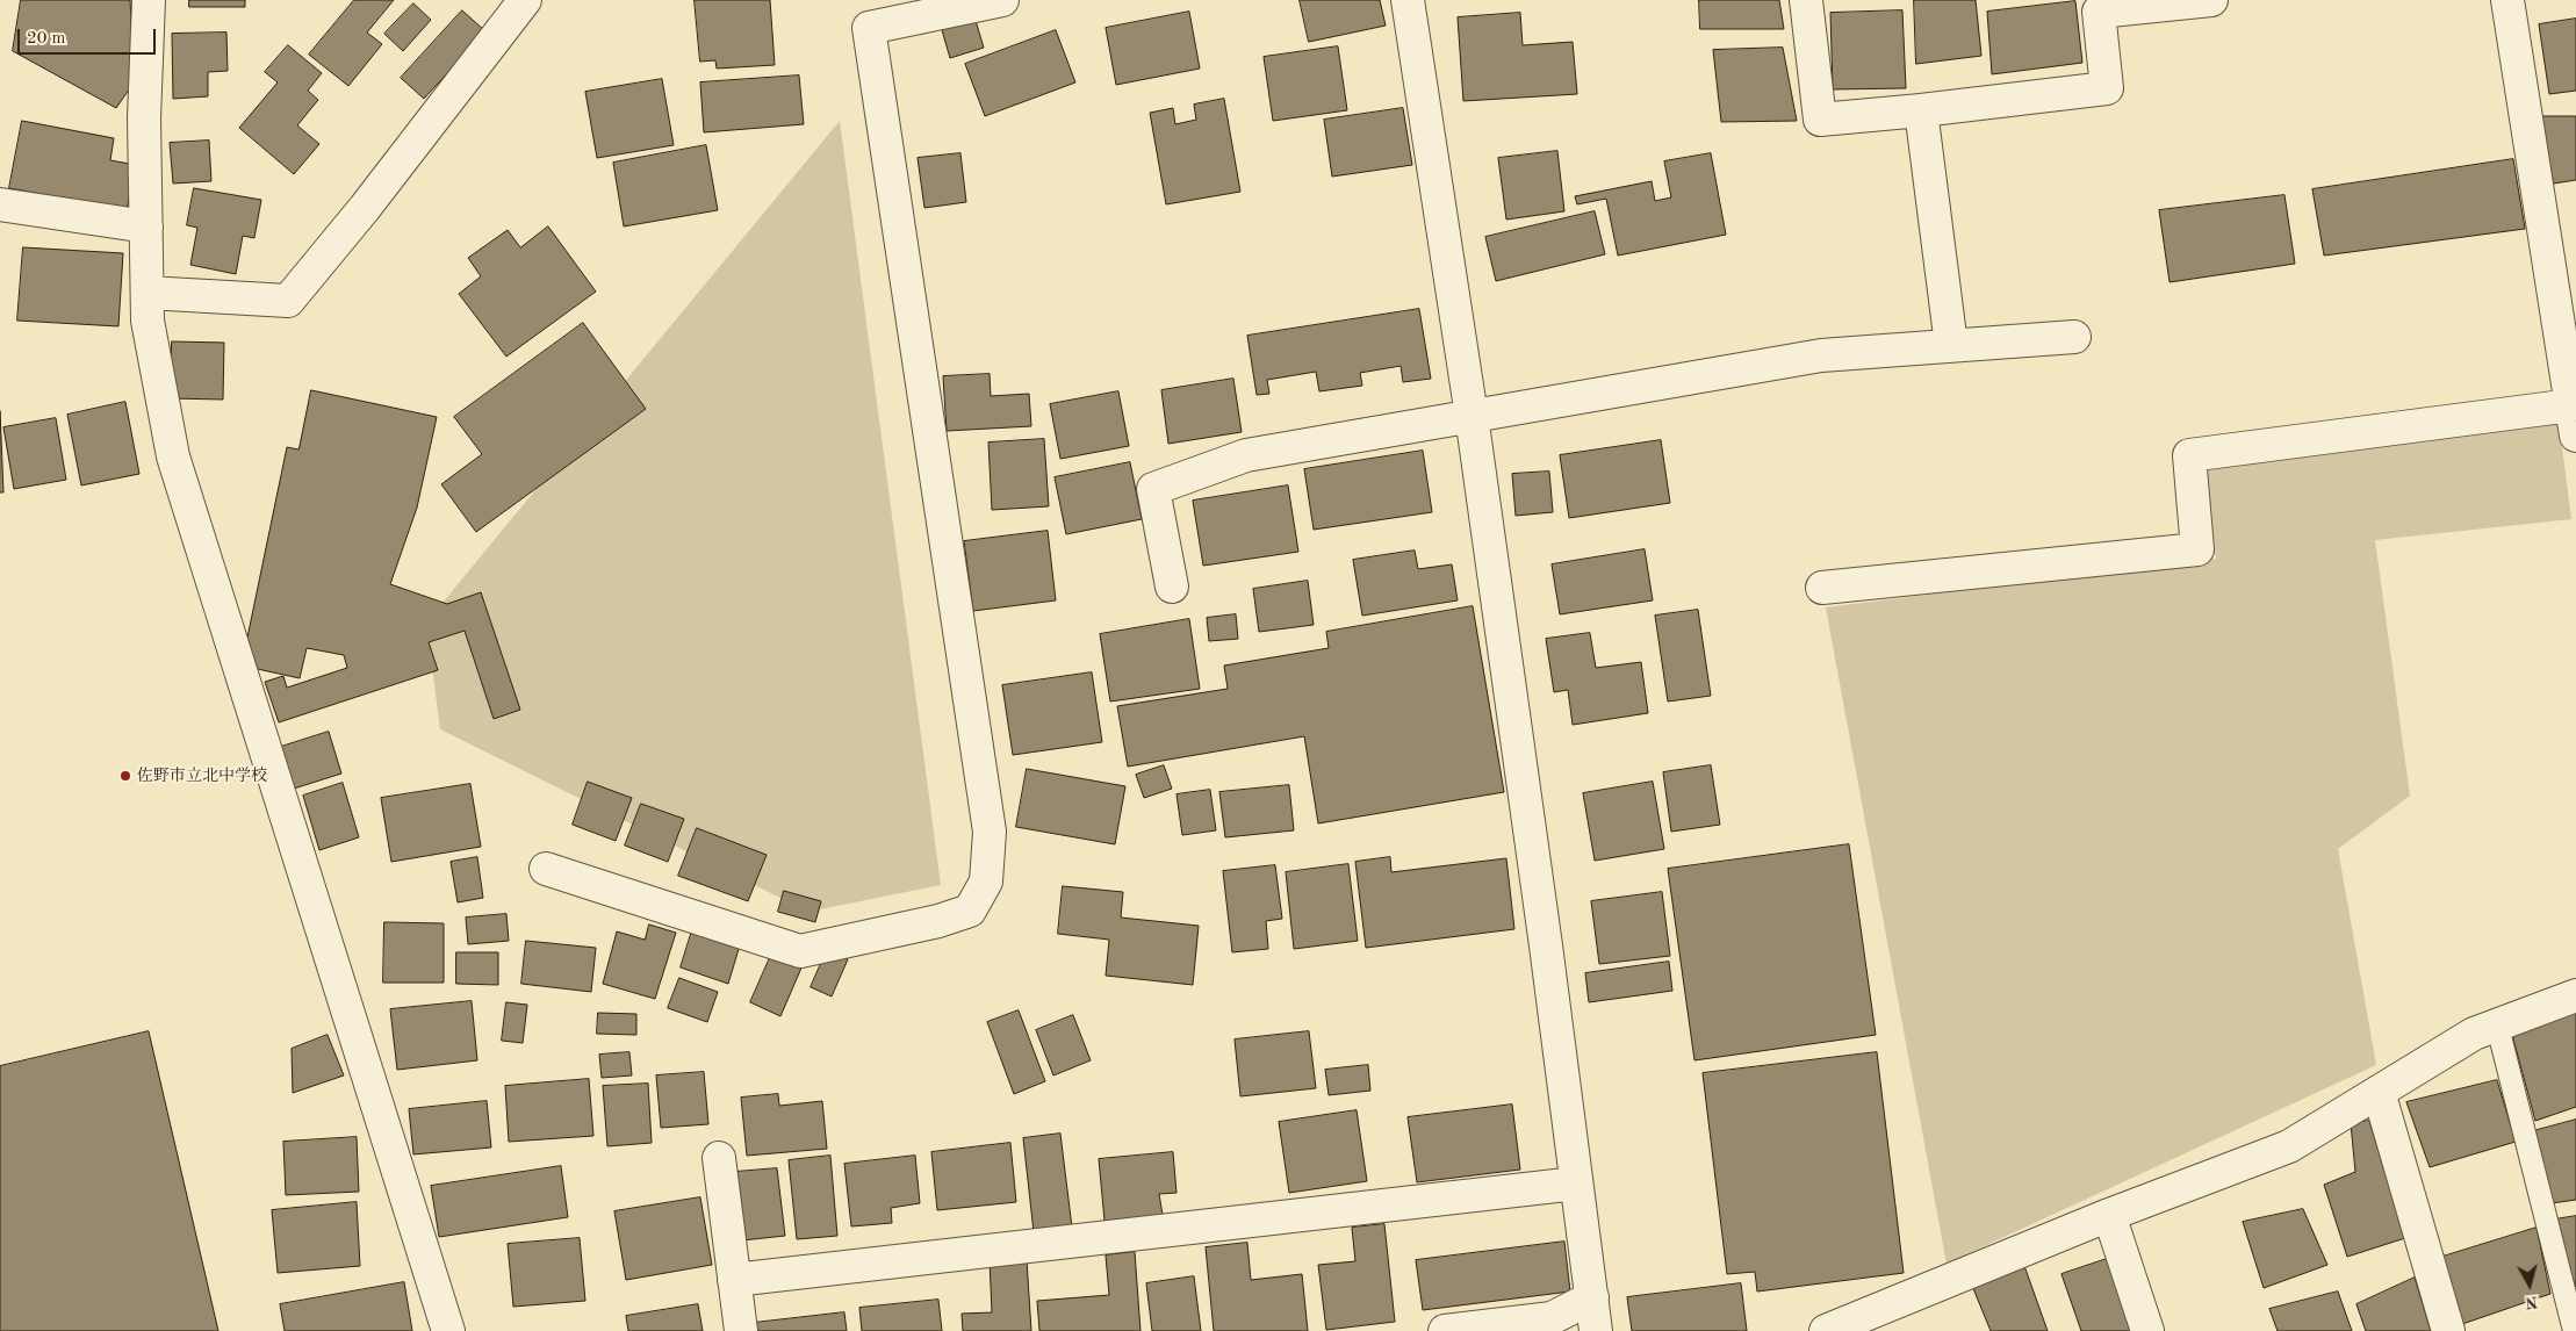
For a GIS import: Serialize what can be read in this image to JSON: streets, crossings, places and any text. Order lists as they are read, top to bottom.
{
  "places": ["佐野市立北中学校"],
  "scale_bar": "20 m",
  "north": "bottom"
}
